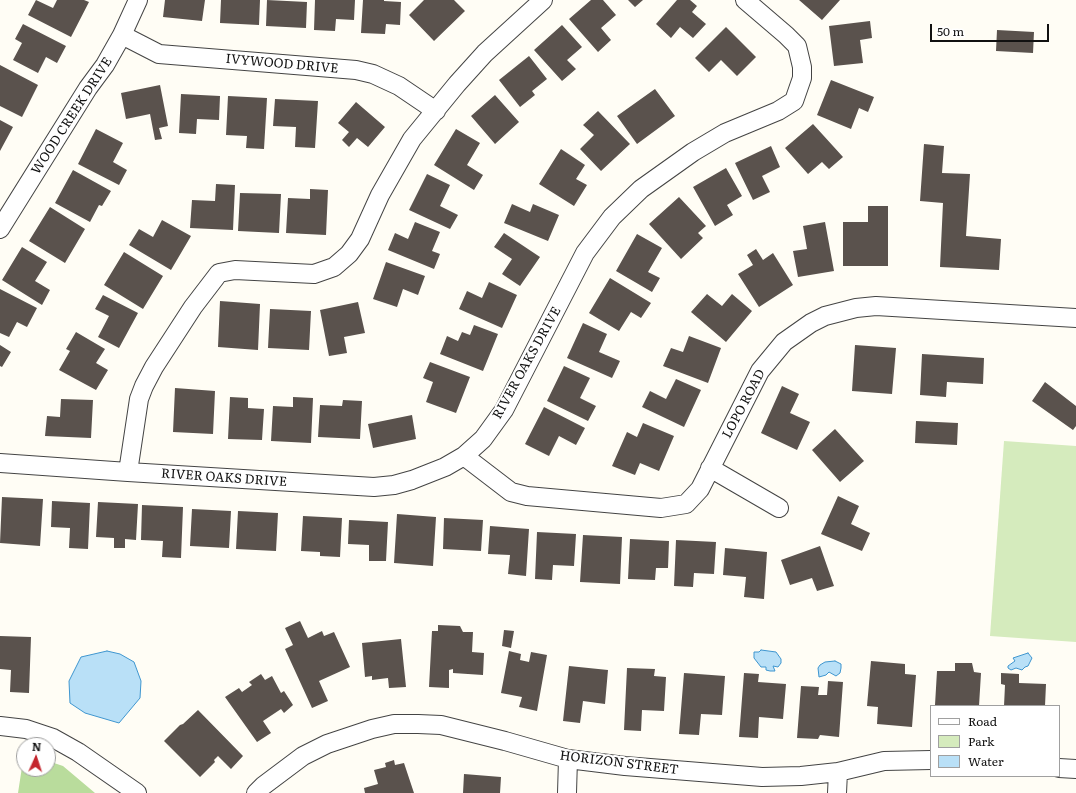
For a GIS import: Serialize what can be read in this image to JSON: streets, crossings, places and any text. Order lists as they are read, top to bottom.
{
  "streets": {
    "street": [
      "IVYWOOD DRIVE",
      "WOOD CREEK DRIVE",
      "RIVER OAKS DRIVE",
      "LOPO ROAD",
      "HORIZON STREET"
    ]
  },
  "crossings": [
    ["IVYWOOD DRIVE", "WOOD CREEK DRIVE"],
    ["RIVER OAKS DRIVE", "LOPO ROAD"]
  ],
  "legend": ["Road", "Park", "Water"],
  "scale_bar": "50 m",
  "north": "top"
}
